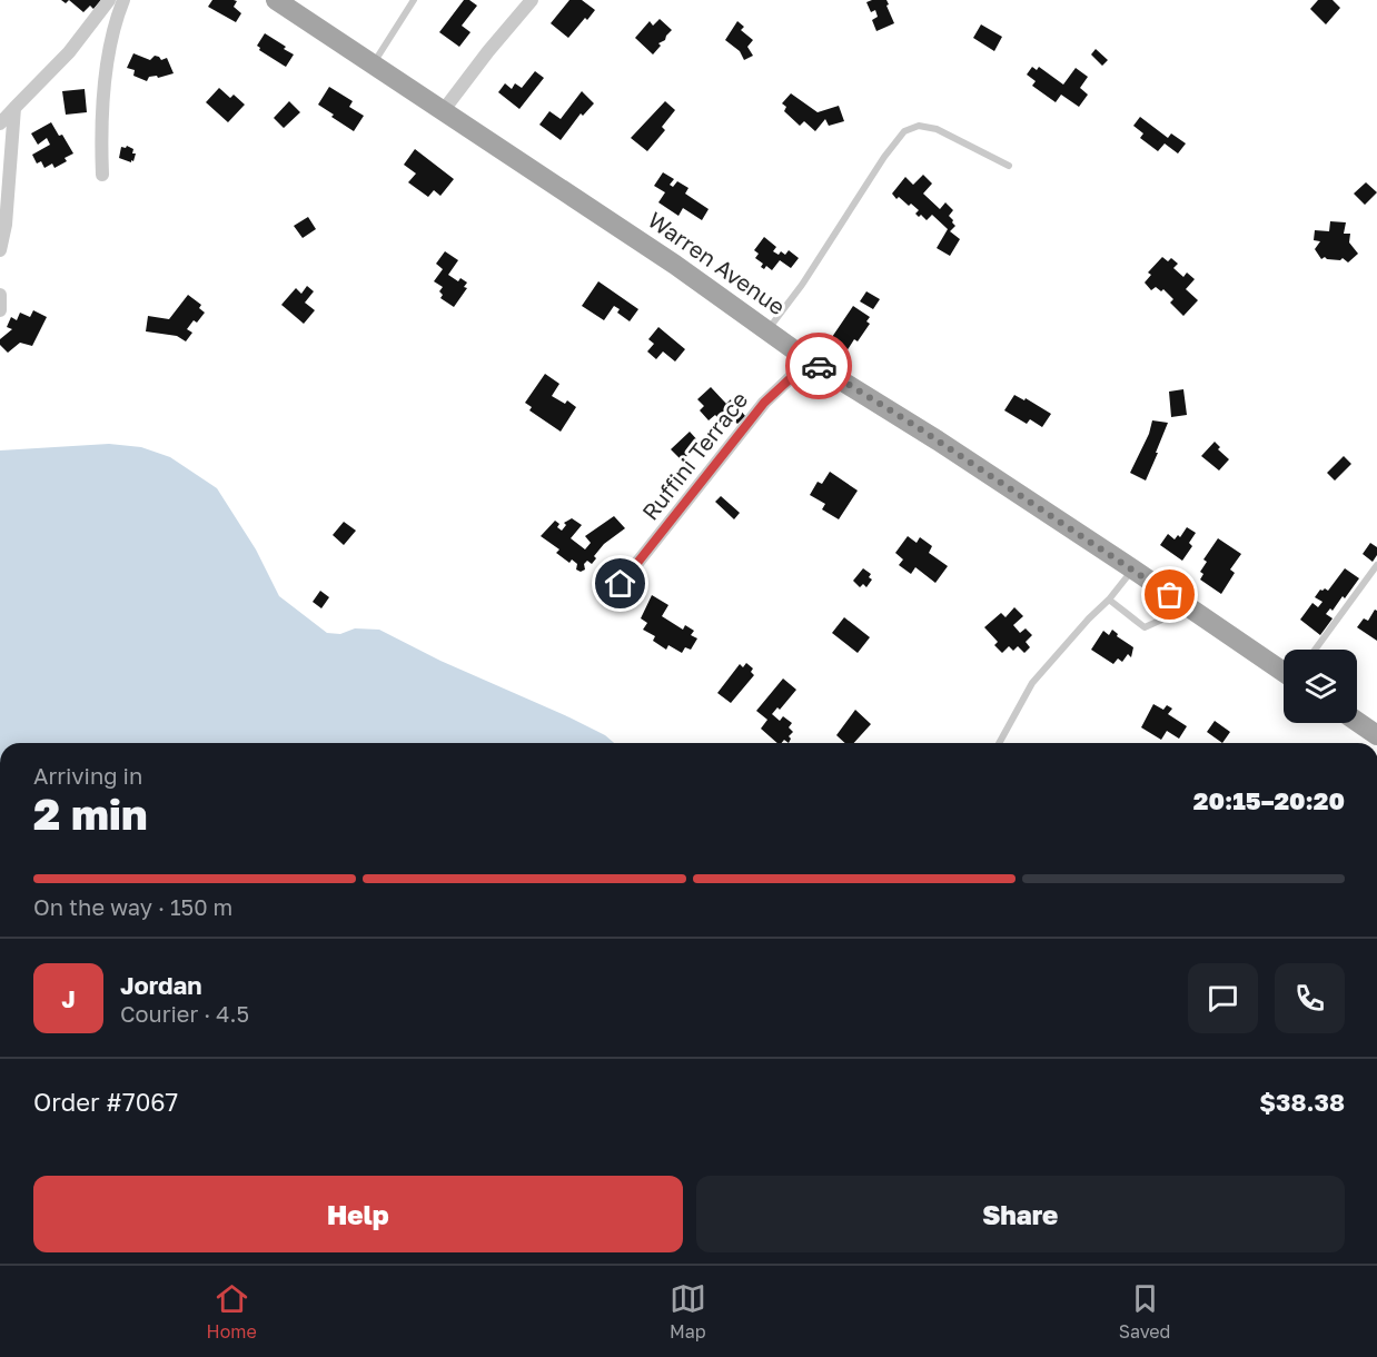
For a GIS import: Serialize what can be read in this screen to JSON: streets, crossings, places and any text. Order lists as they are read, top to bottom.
{
  "streets": {
    "main road": ["Warren Avenue"],
    "street": ["Ruffini Terrace"]
  },
  "crossings": [
    ["Warren Avenue", "Ruffini Terrace"]
  ],
  "page": {
    "heading": ["2 min", "Arriving in", "20:15–20:20"],
    "panel": [
      "Jordan",
      "Courier · 4.5",
      "Order #7067",
      "$38.38"
    ],
    "bar": "On the way · 150 m",
    "round": "J",
    "buttons": ["Help", "Share"],
    "tabs": ["Home", "Map", "Saved"]
  }
}
